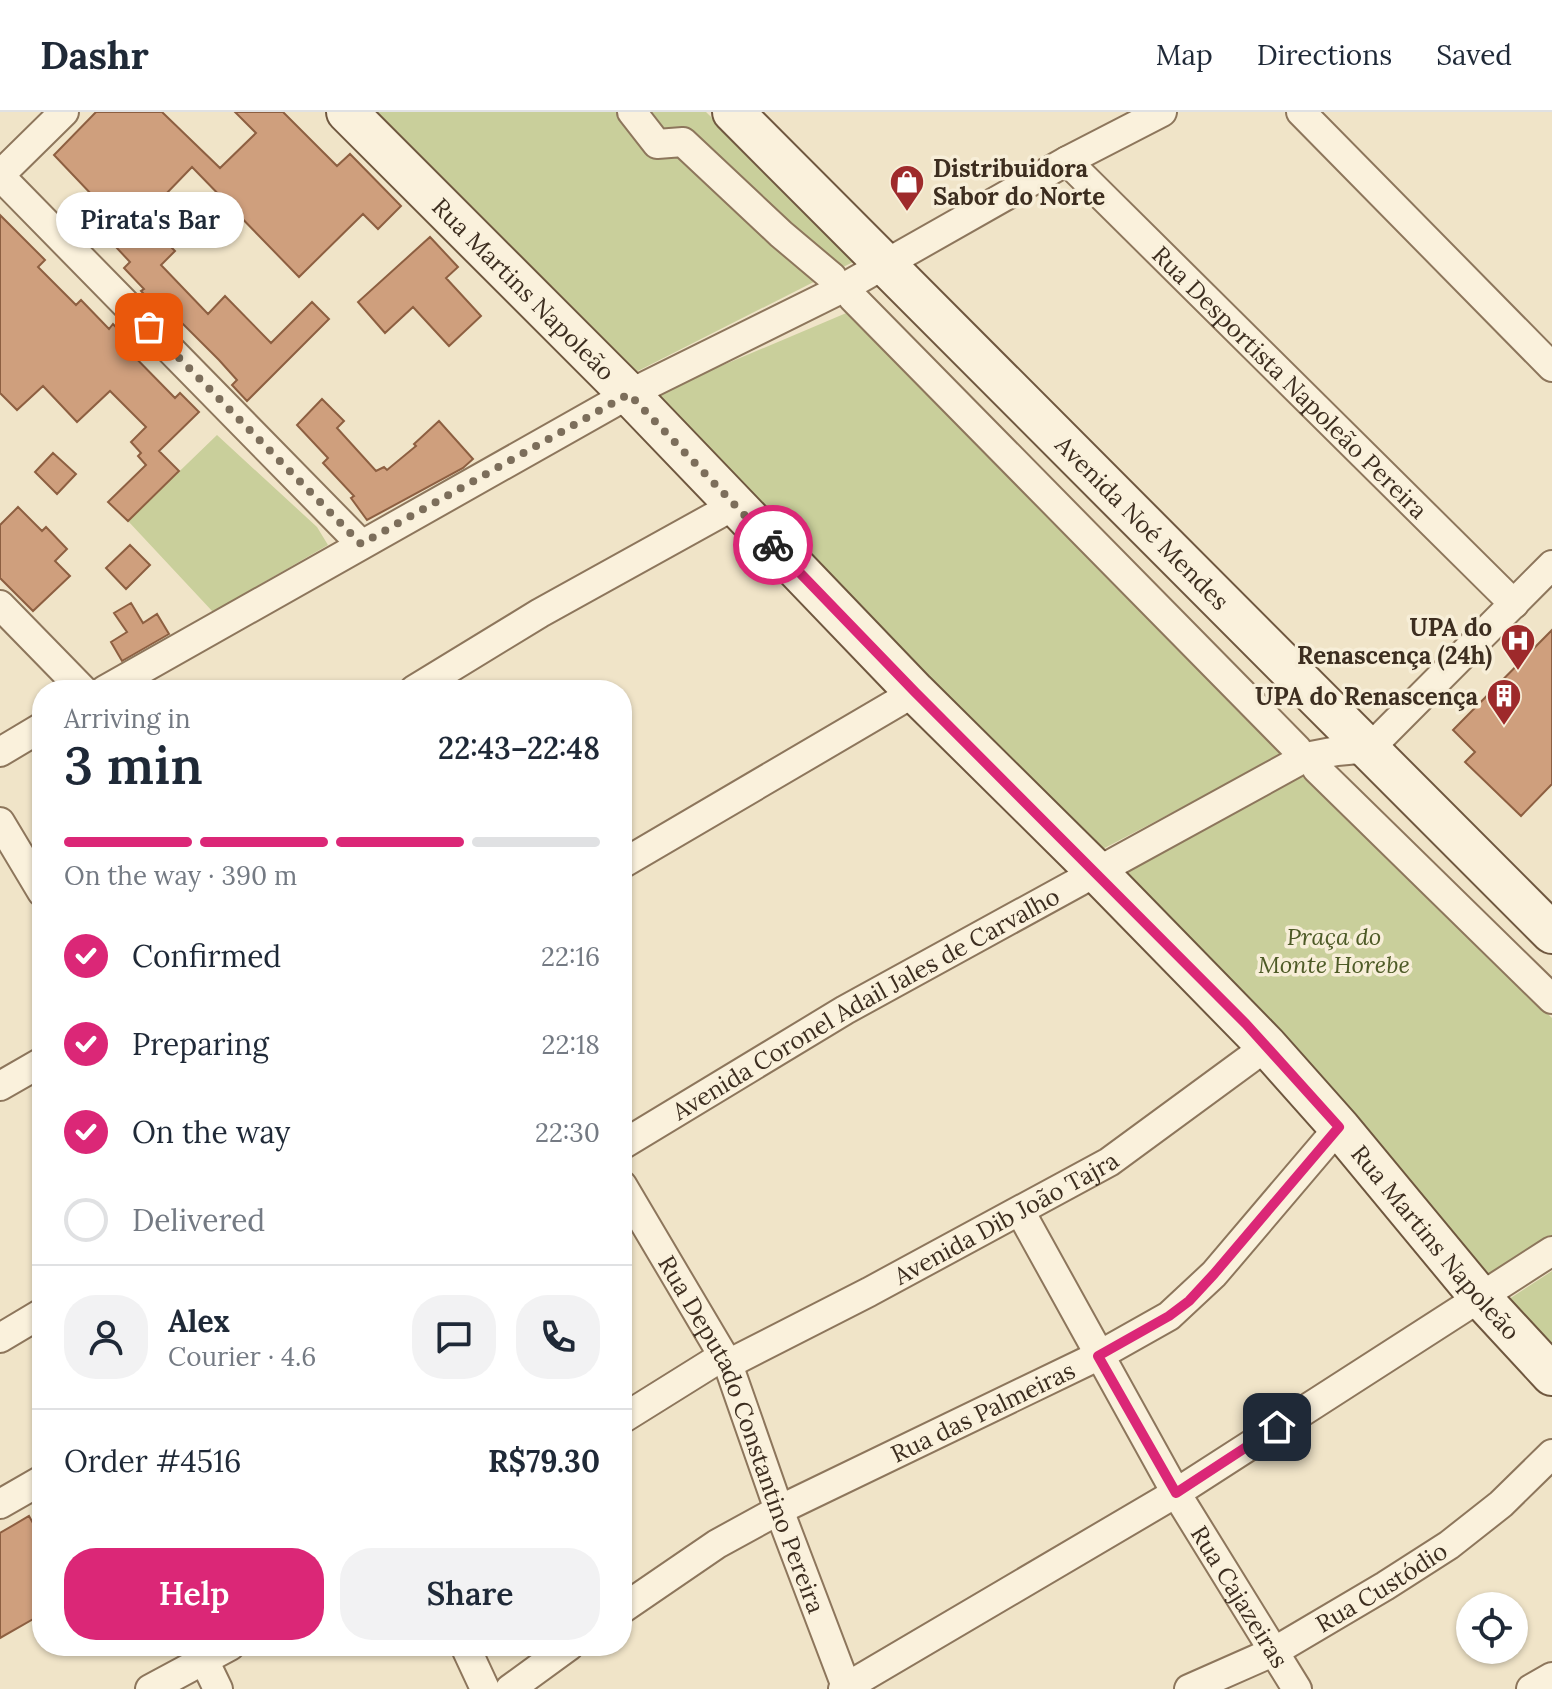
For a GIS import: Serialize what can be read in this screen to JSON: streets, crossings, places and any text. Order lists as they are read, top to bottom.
{
  "streets": {
    "main road": ["Rua Martins Napoleão", "Avenida Noé Mendes"],
    "street": [
      "Rua Desportista Napoleão Pereira",
      "Avenida Coronel Adail Jales de Carvalho",
      "Avenida Dib João Tajra",
      "Rua das Palmeiras",
      "Rua Deputado Constantino Pereira",
      "Rua Custódio",
      "Rua Cajazeiras"
    ]
  },
  "crossings": [
    ["Rua Martins Napoleão", "Avenida Coronel Adail Jales de Carvalho"],
    ["Rua Martins Napoleão", "Avenida Dib João Tajra"],
    ["Rua Martins Napoleão", "Rua das Palmeiras"],
    ["Avenida Noé Mendes", "Avenida Coronel Adail Jales de Carvalho"],
    ["Avenida Dib João Tajra", "Rua Deputado Constantino Pereira"],
    ["Avenida Dib João Tajra", "Rua Cajazeiras"],
    ["Rua das Palmeiras", "Rua Deputado Constantino Pereira"],
    ["Rua das Palmeiras", "Rua Cajazeiras"],
    ["Rua Custódio", "Rua Cajazeiras"]
  ],
  "parks": ["Praça do Monte Horebe"],
  "places": {
    "shop": ["Distribuidora Sabor do Norte"],
    "other": ["Pirata's Bar"],
    "hospital": ["UPA do Renascença (24h)"],
    "building": ["UPA do Renascença"]
  },
  "page": {
    "header": "Dashr",
    "nav": ["Map", "Directions", "Saved"],
    "bubble": "Pirata's Bar",
    "heading": ["3 min", "Arriving in", "22:43–22:48"],
    "panel": [
      "Alex",
      "Courier · 4.6",
      "Order #4516",
      "R$79.30"
    ],
    "bar": "On the way · 390 m",
    "list": [
      ["Confirmed", "22:16"],
      ["Preparing", "22:18"],
      ["On the way", "22:30"],
      "Delivered"
    ],
    "buttons": ["Help", "Share"]
  }
}
